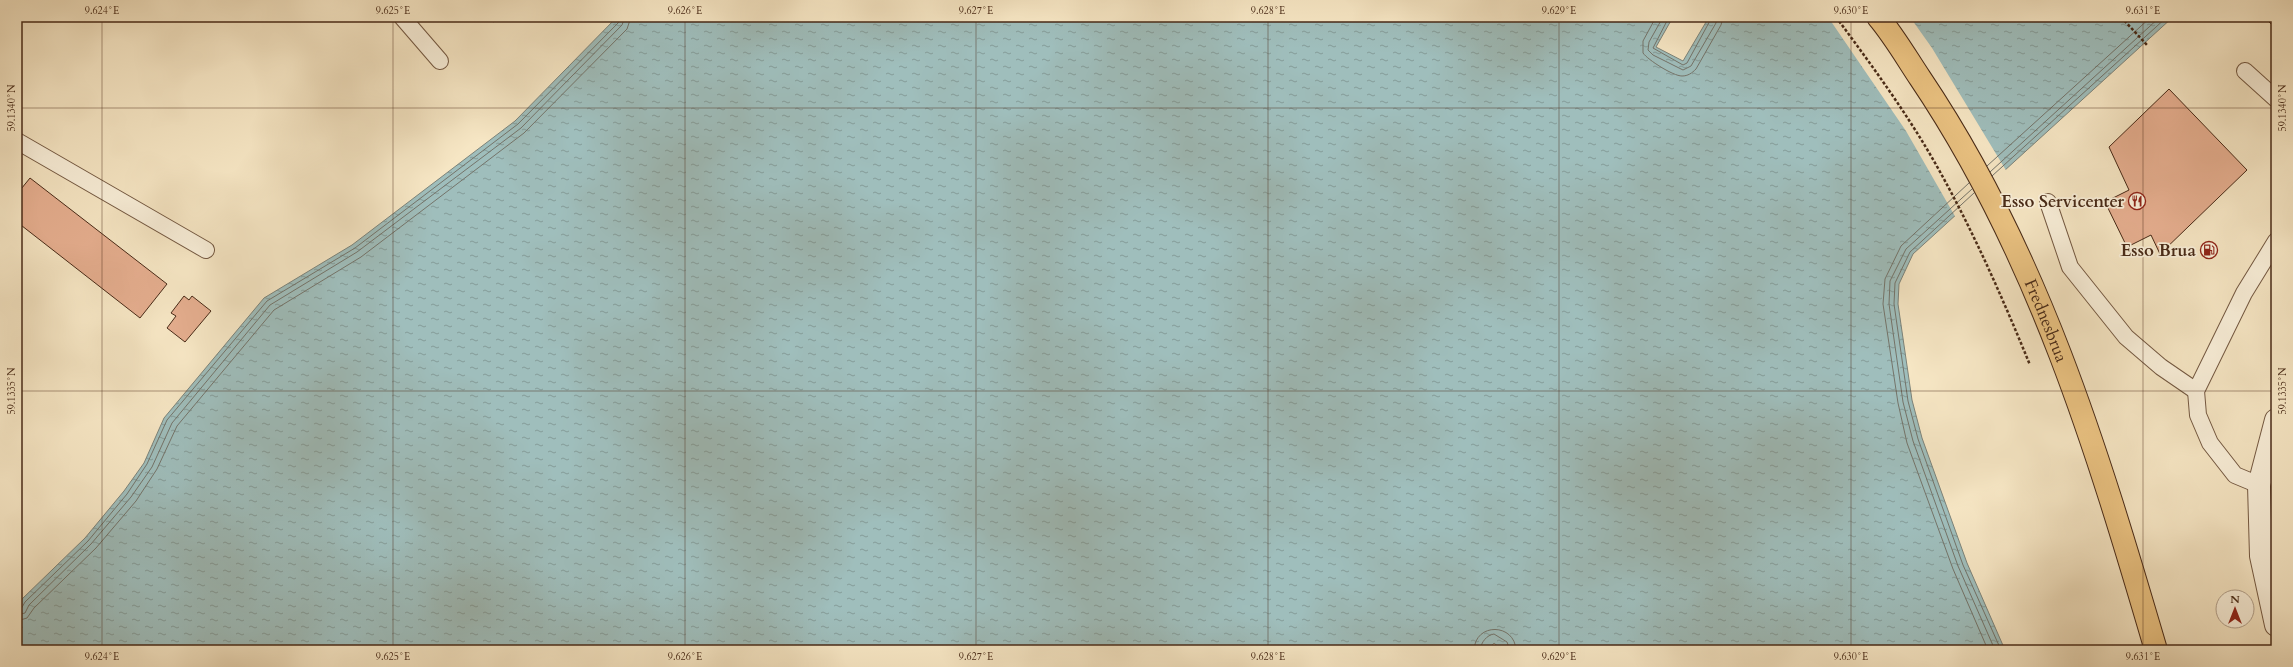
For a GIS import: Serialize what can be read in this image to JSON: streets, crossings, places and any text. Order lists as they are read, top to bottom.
{
  "streets": {
    "highway": ["Frednesbrua"]
  },
  "places": {
    "restaurant": ["Esso Servicenter"],
    "fuel station": ["Esso Brua"]
  },
  "north": "top",
  "coordinates": [
    "9.624°E",
    "9.625°E",
    "9.626°E",
    "9.627°E",
    "9.628°E",
    "9.629°E",
    "9.630°E",
    "9.631°E",
    "59.1340°N",
    "59.1335°N"
  ]
}
